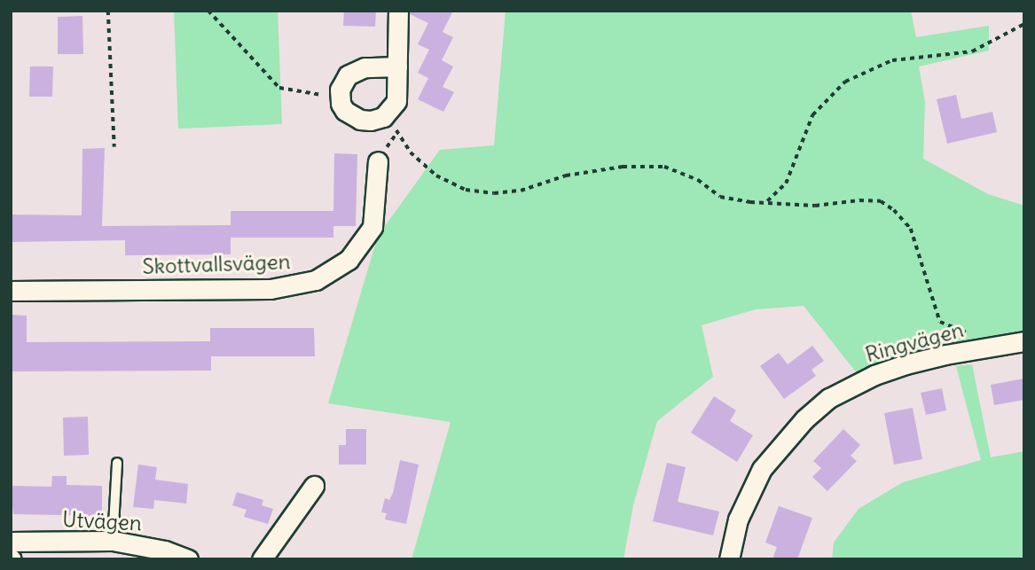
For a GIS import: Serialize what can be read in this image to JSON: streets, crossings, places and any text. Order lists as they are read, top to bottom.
{
  "streets": {
    "street": ["Skottvallsvägen", "Ringvägen", "Utvägen"]
  }
}
